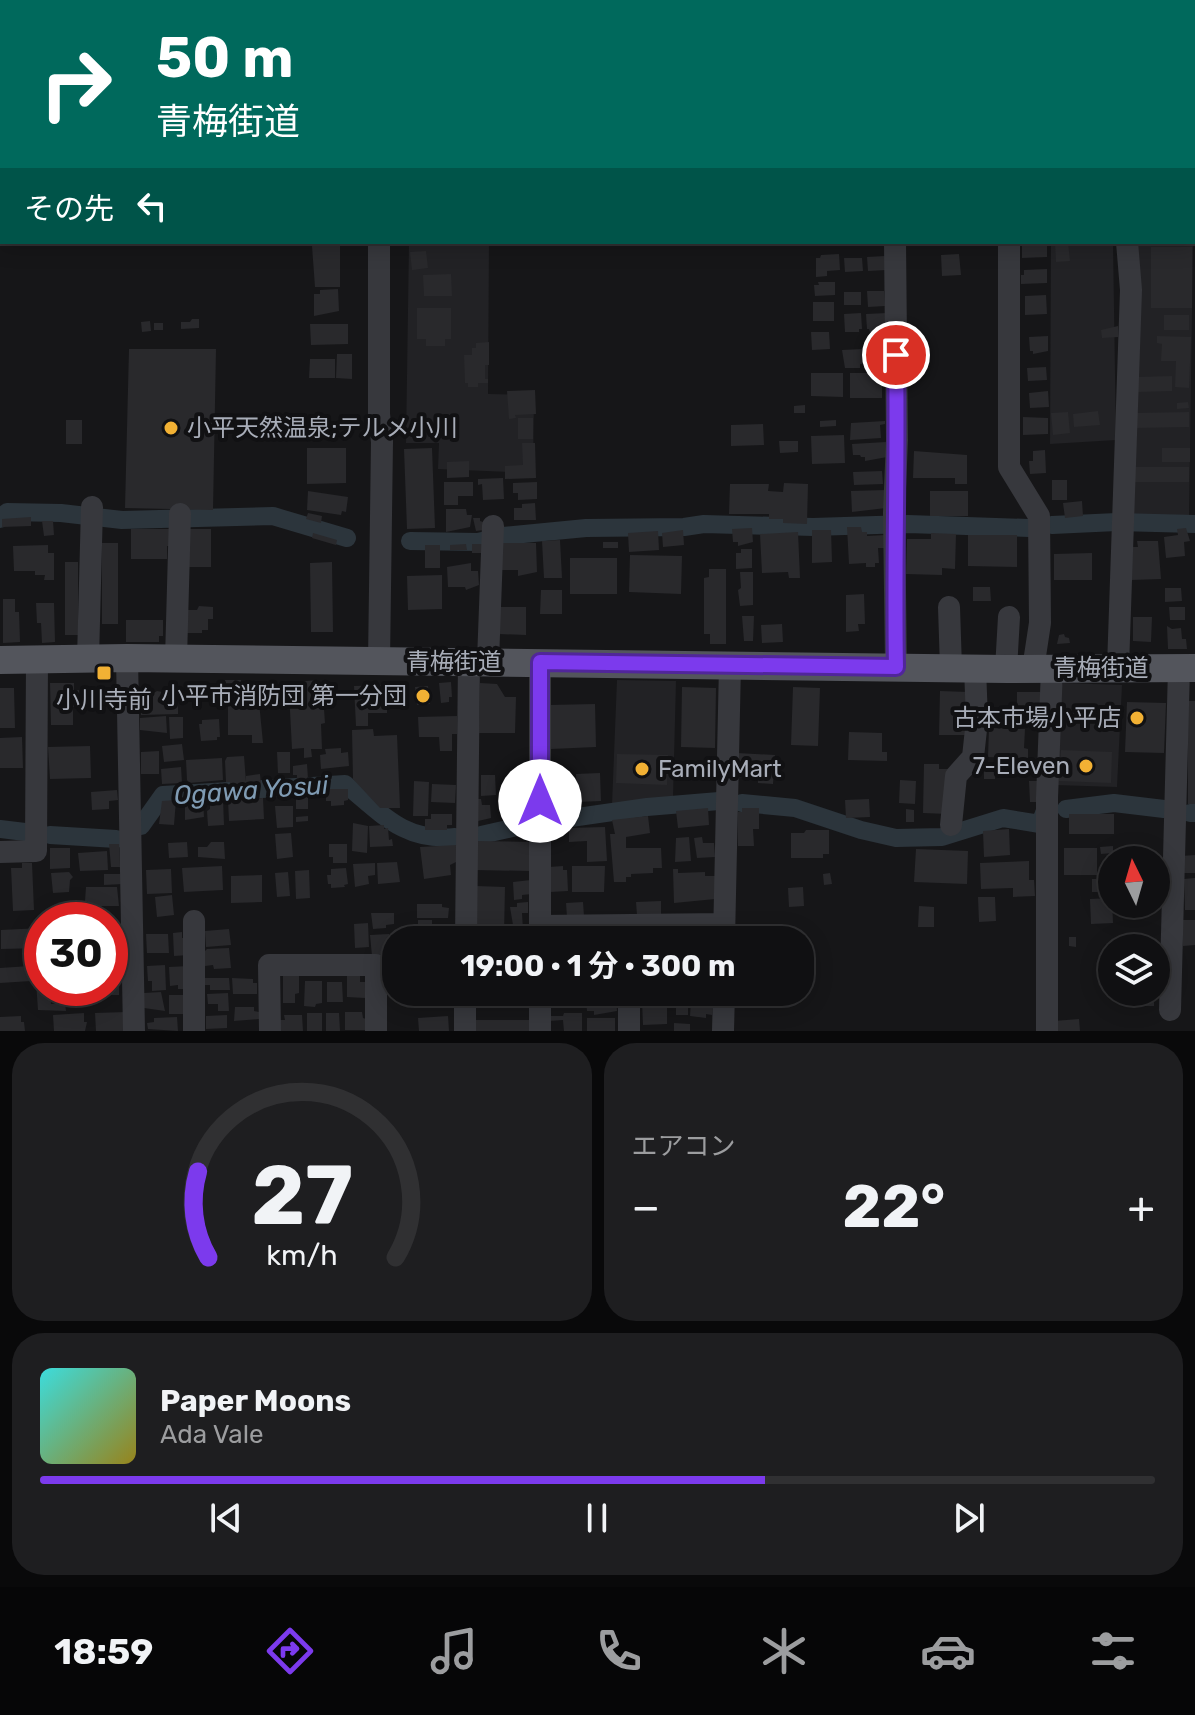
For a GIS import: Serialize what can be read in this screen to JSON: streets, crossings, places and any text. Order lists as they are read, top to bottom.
{
  "streets": {
    "main road": ["青梅街道"]
  },
  "water": ["Ogawa Yosui"],
  "places": {
    "other": [
      "小平天然温泉;テルメ小川",
      "小平市消防団 第一分団",
      "古本市場小平店",
      "7-Eleven",
      "FamilyMart"
    ],
    "transit": ["小川寺前"]
  },
  "north": "top",
  "page": {
    "turn": ["50 m", "青梅街道"],
    "then": "その先",
    "limit": "30",
    "trip": "19:00 · 1 分 · 300 m",
    "tile": "エアコン",
    "heat": ["−", "22°", "+"],
    "song": ["Paper Moons", "Ada Vale"],
    "tabs": "18:59",
    "gauge": ["27", "km/h"]
  }
}
